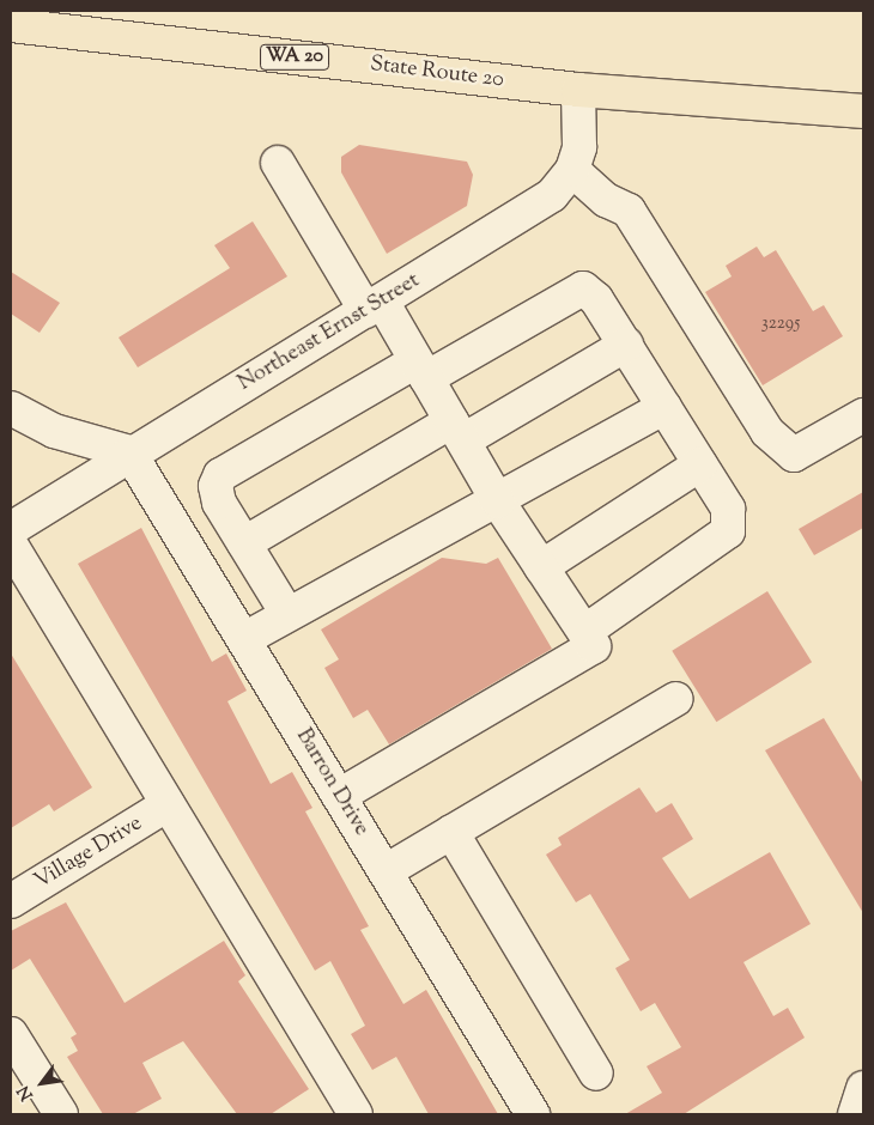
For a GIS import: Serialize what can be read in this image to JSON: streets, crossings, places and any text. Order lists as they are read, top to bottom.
{
  "streets": {
    "main road": ["WA 20", "State Route 20"],
    "street": ["Northeast Ernst Street", "Barron Drive", "Village Drive"]
  },
  "crossings": [
    ["State Route 20", "Northeast Ernst Street"],
    ["Northeast Ernst Street", "Barron Drive"]
  ],
  "house_numbers": ["32295"],
  "north": "bottom left"
}
